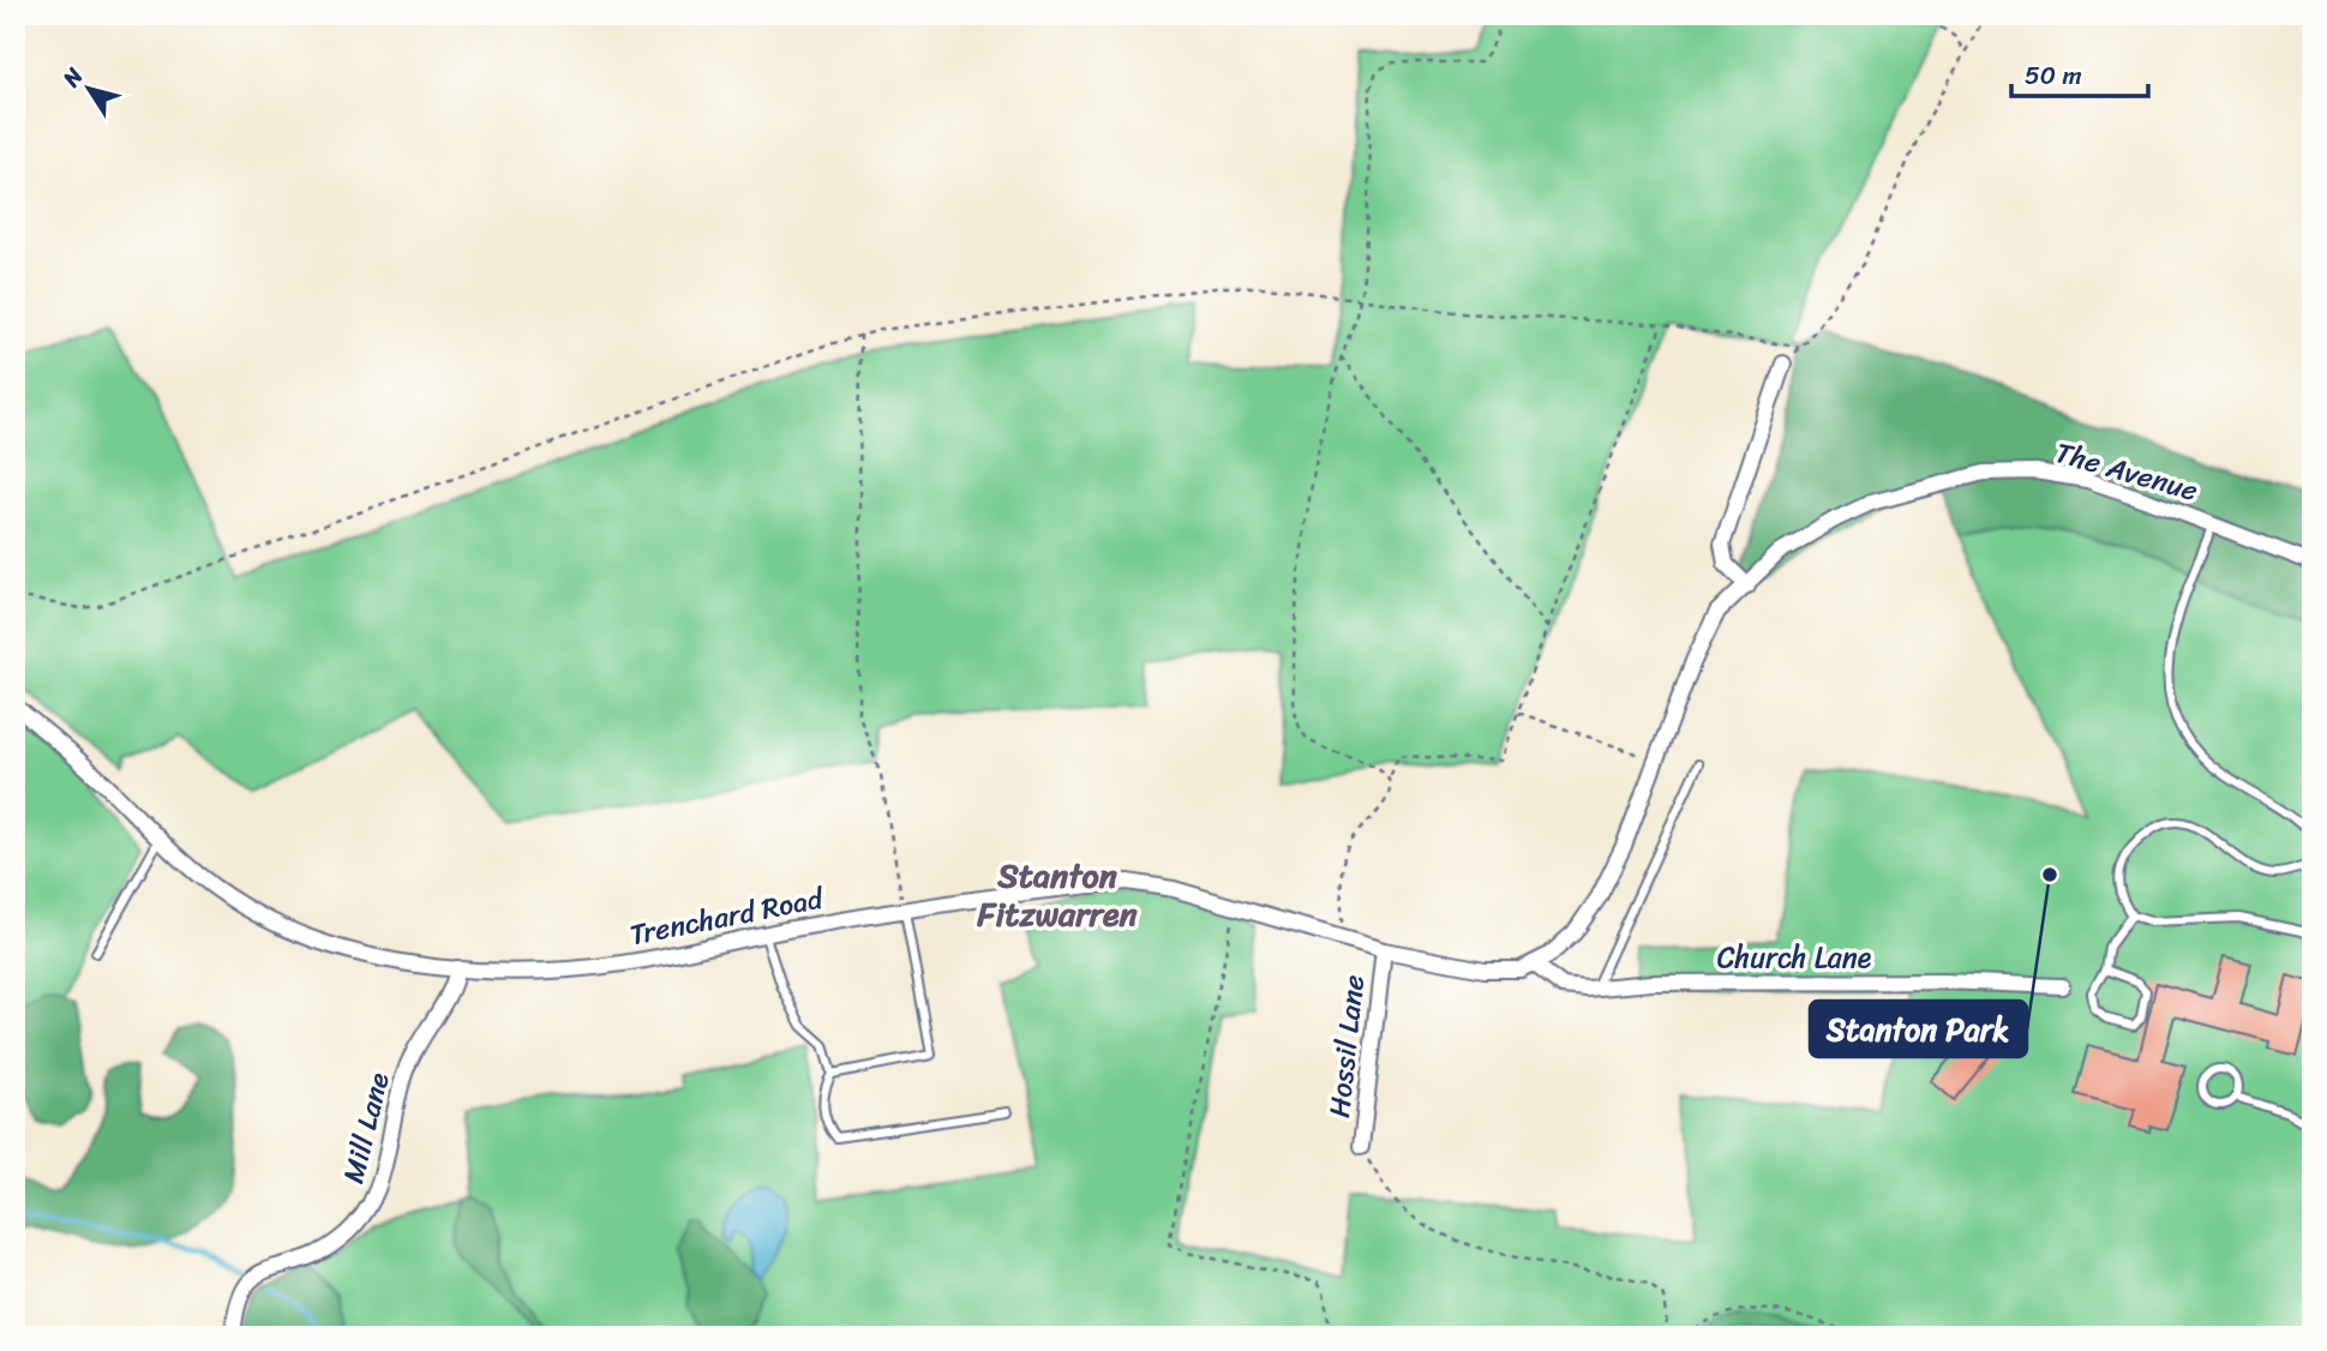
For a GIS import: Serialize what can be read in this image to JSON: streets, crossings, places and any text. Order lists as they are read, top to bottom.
{
  "streets": {
    "street": [
      "The Avenue",
      "Trenchard Road",
      "Church Lane",
      "Hossil Lane",
      "Mill Lane"
    ]
  },
  "crossings": [
    ["The Avenue", "Trenchard Road"],
    ["The Avenue", "Church Lane"],
    ["Trenchard Road", "Church Lane"],
    ["Trenchard Road", "Hossil Lane"],
    ["Trenchard Road", "Mill Lane"]
  ],
  "districts": ["Stanton Fitzwarren"],
  "places": ["Stanton Park"],
  "scale_bar": "50 m",
  "north": "top left"
}
